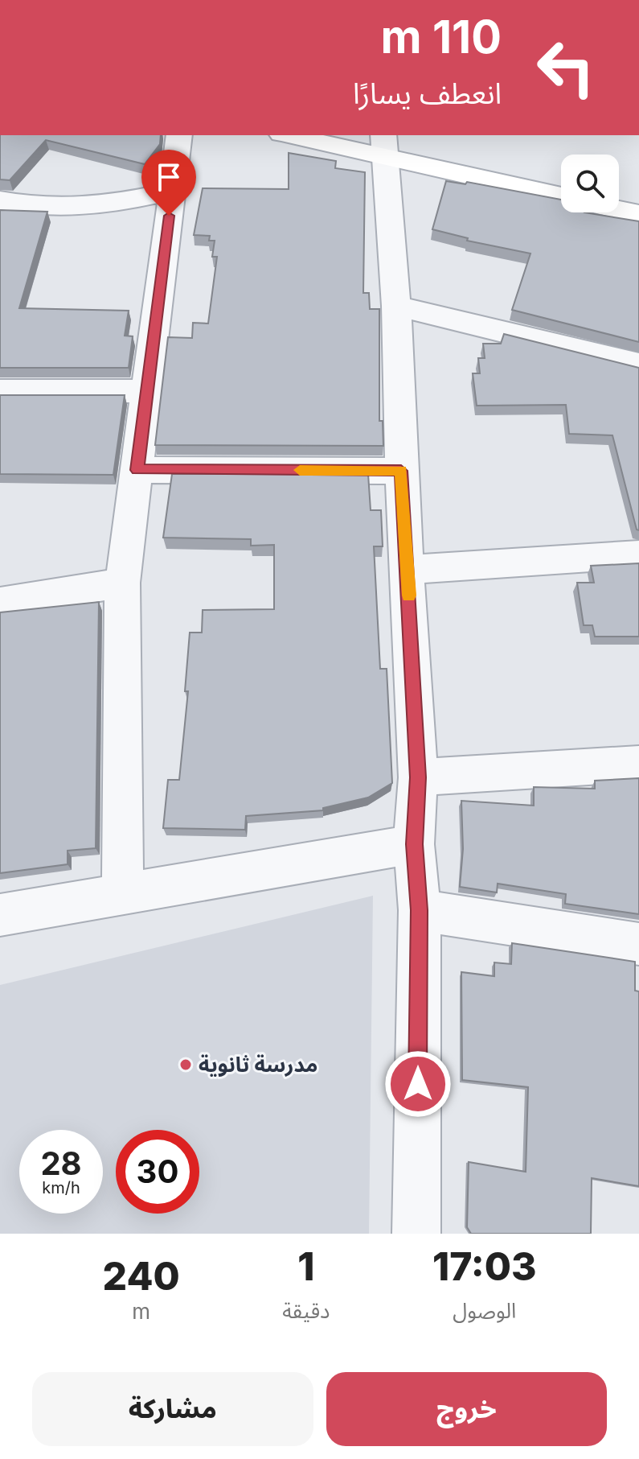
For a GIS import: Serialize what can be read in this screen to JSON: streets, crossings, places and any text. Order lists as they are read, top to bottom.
{
  "places": ["مدرسة ثانوية"],
  "page": {
    "turn": ["110 m", "انعطف يسارًا"],
    "speed": "28 km/h",
    "limit": "30",
    "eta": [
      "17:03",
      "الوصول",
      "1",
      "دقيقة",
      "240",
      "m"
    ],
    "buttons": ["خروج", "مشاركة"]
  }
}
